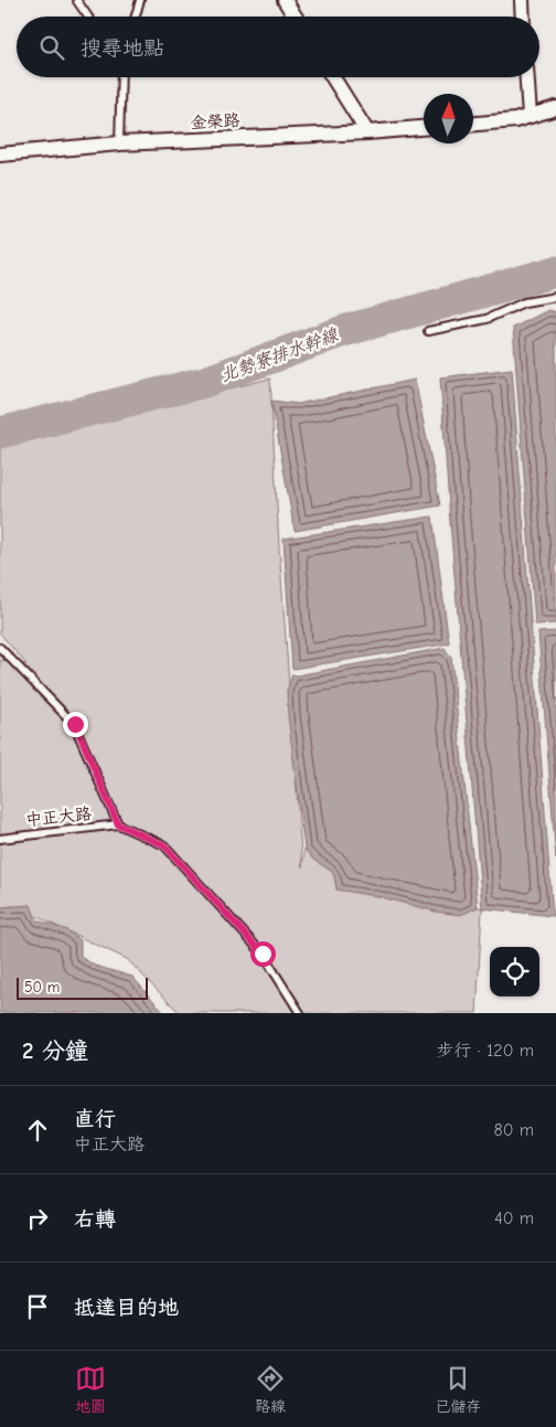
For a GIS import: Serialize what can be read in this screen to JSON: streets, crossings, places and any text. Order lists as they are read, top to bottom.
{
  "streets": {
    "street": ["金榮路"],
    "lane": ["中正大路"]
  },
  "water": ["北勢寮排水幹線"],
  "scale_bar": "50 m",
  "north": "top",
  "page": {
    "search": "搜尋地點",
    "scale": "50 m",
    "heading": ["2 分鐘", "步行 · 120 m"],
    "list": [
      ["直行", "中正大路", "80 m"],
      ["右轉", "40 m"],
      "抵達目的地"
    ],
    "nav": ["地圖", "路線", "已儲存"]
  }
}
